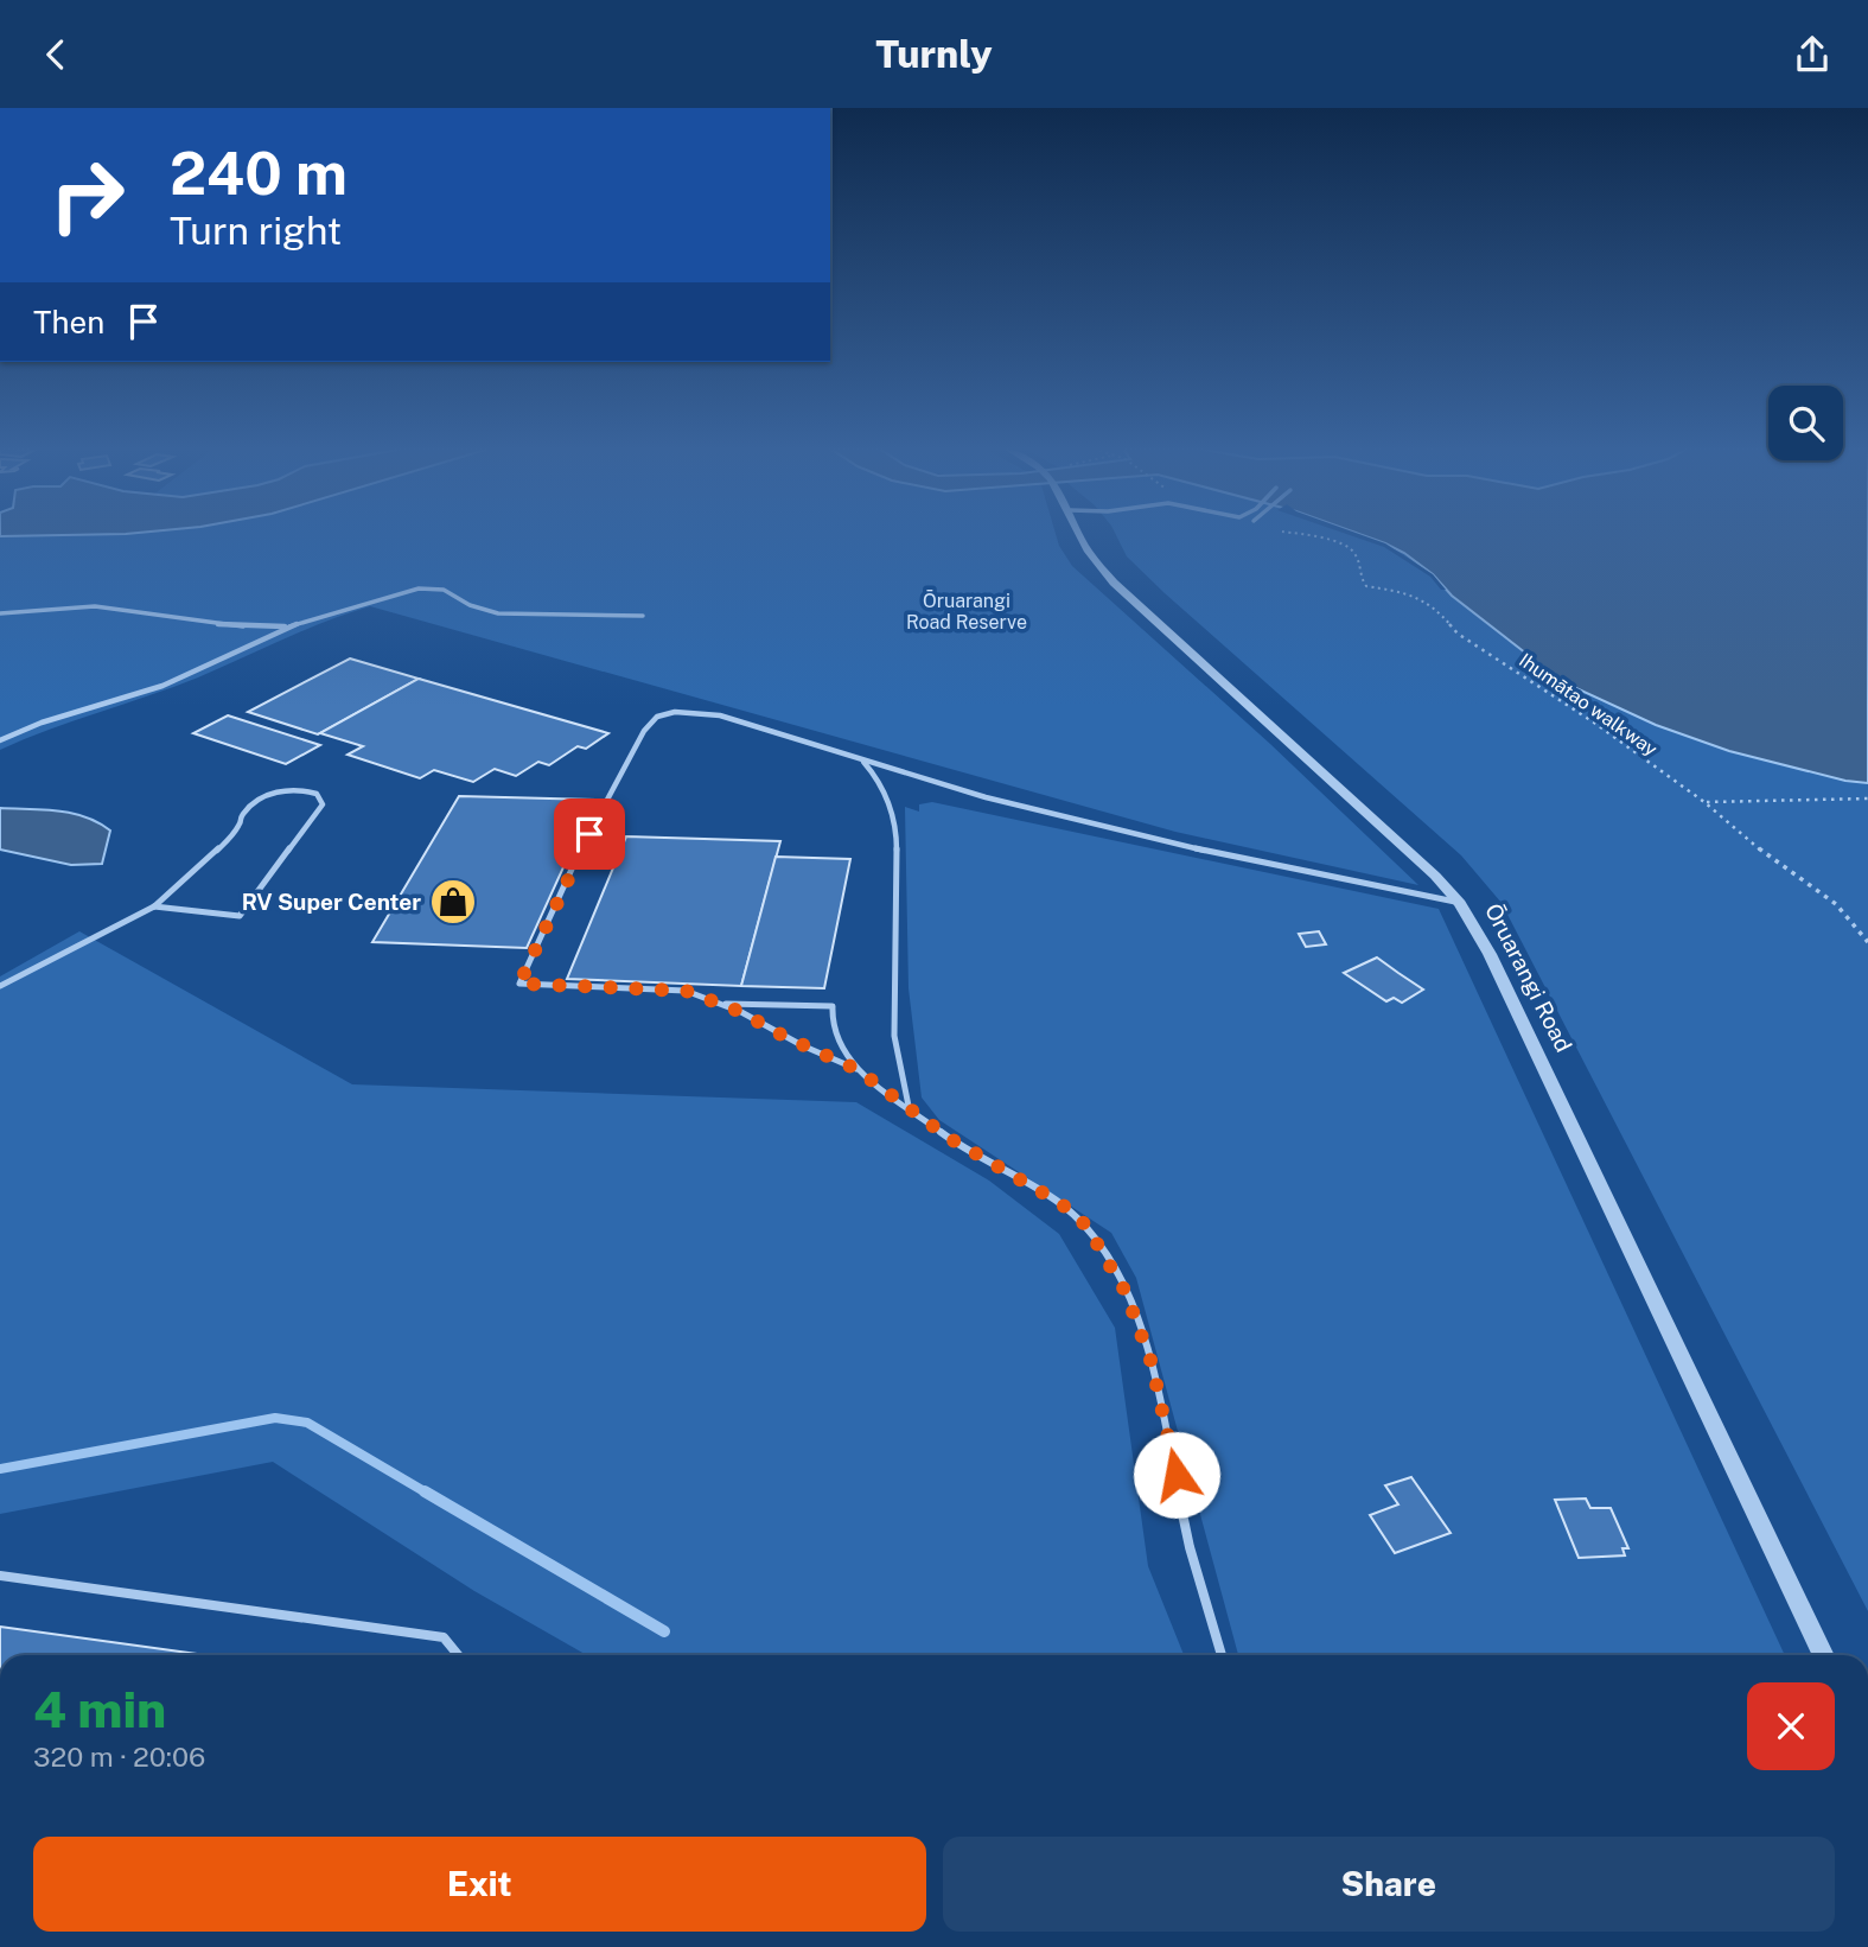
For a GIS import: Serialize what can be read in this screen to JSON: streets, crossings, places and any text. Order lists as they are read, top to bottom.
{
  "streets": {
    "street": ["Ōruarangi Road"],
    "path": ["Ihumātao walkway"]
  },
  "parks": ["Ōruarangi Road Reserve"],
  "places": {
    "shop": ["RV Super Center"]
  },
  "page": {
    "header": "Turnly",
    "turn": ["240 m", "Turn right"],
    "then": "Then",
    "heading": ["4 min", "320 m · 20:06"],
    "buttons": ["Exit", "Share"]
  }
}
